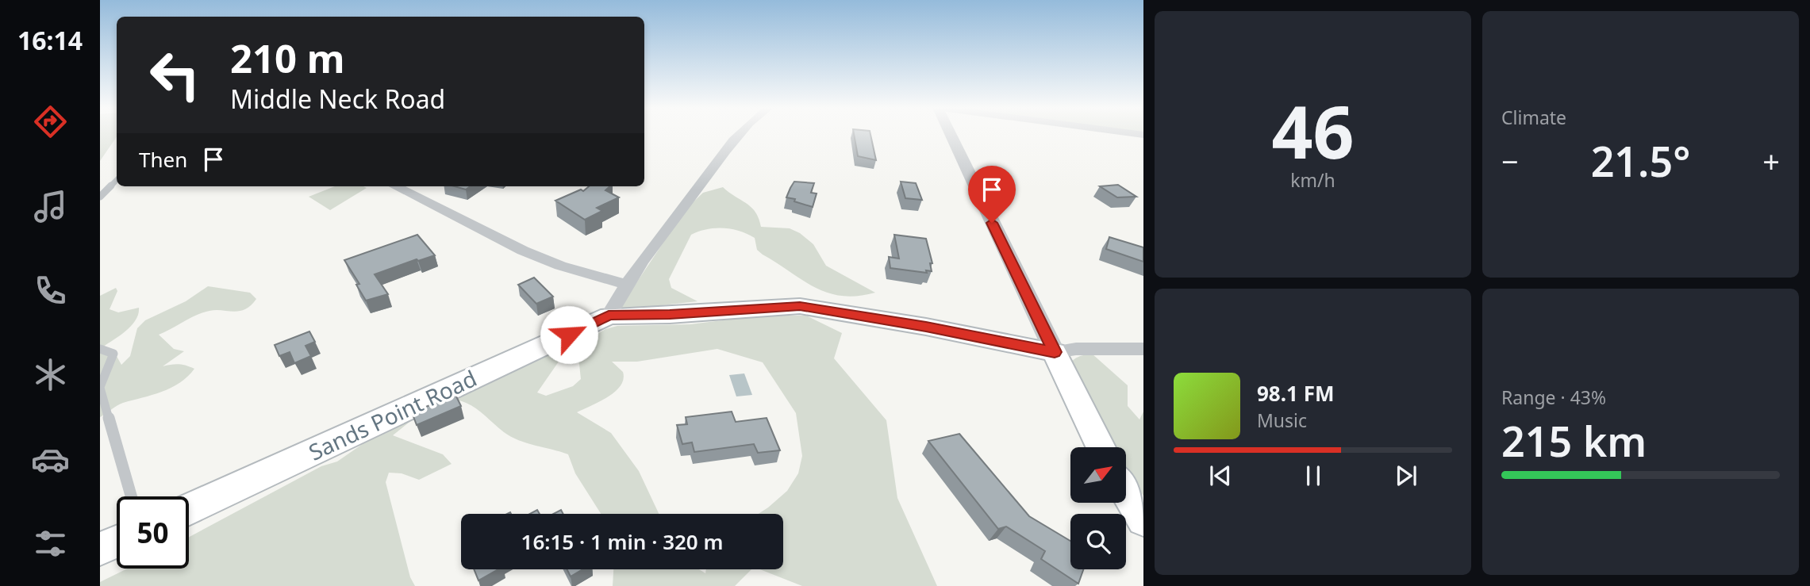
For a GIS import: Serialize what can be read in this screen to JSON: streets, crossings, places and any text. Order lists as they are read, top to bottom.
{
  "streets": {
    "main road": ["Sands Point Road"]
  },
  "north": "top right",
  "page": {
    "tabs": "16:14",
    "tile": [
      ["46", "km/h"],
      "Climate",
      ["Range · 43%", "215 km"]
    ],
    "turn": ["210 m", "Middle Neck Road"],
    "then": "Then",
    "heat": ["−", "21.5°", "+"],
    "song": ["98.1 FM", "Music"],
    "limit": "50",
    "trip": "16:15 · 1 min · 320 m"
  }
}
